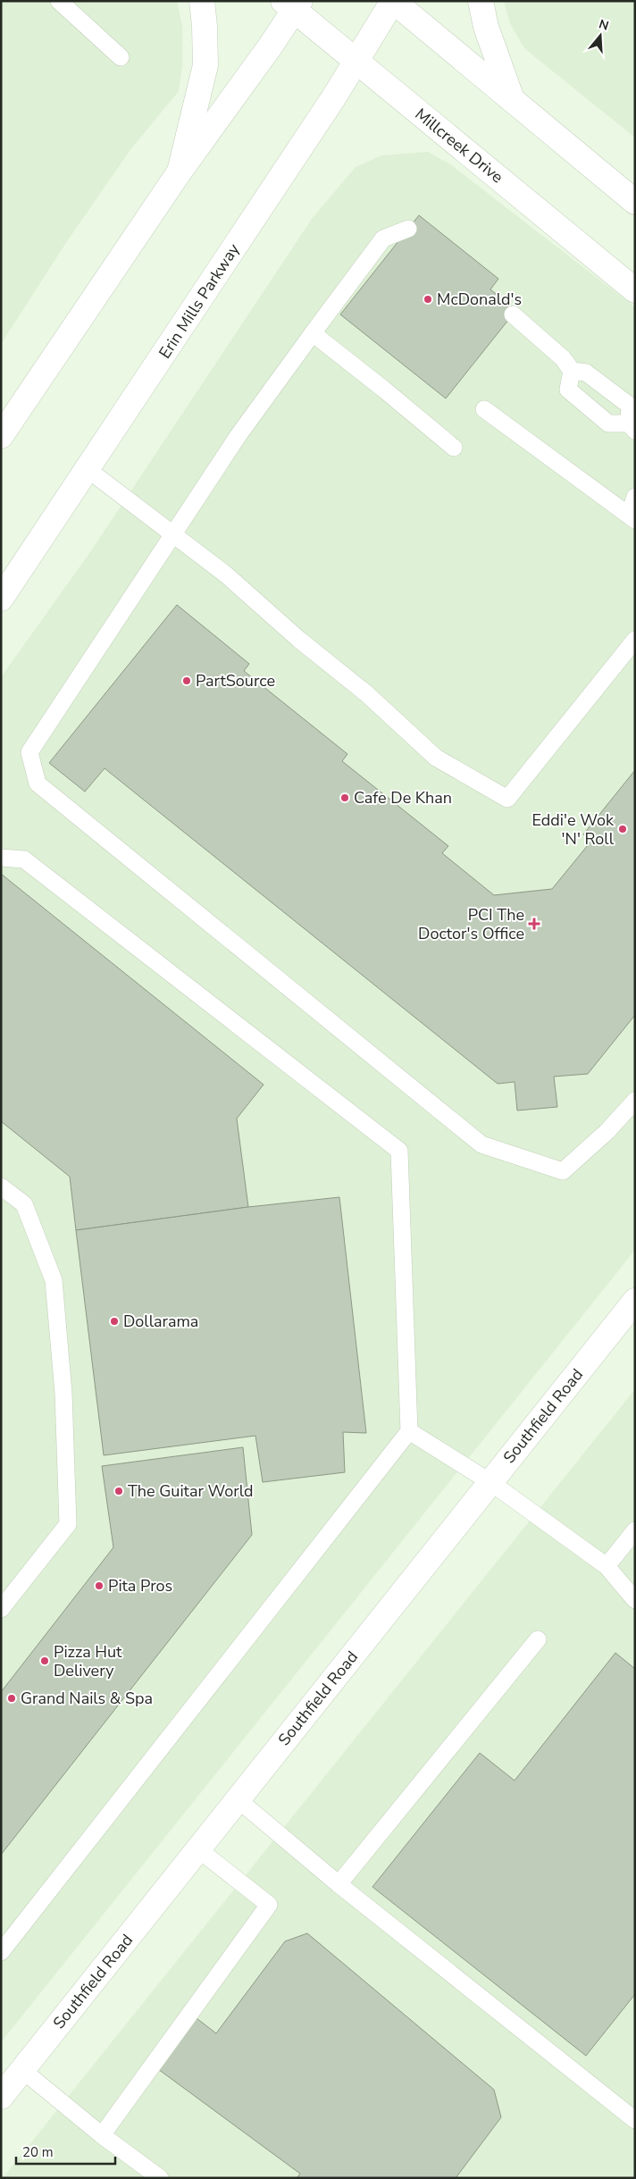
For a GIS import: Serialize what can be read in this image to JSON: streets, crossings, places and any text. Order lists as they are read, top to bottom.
{
  "streets": {
    "street": ["Millcreek Drive", "Erin Mills Parkway", "Southfield Road"]
  },
  "crossings": [
    ["Millcreek Drive", "Erin Mills Parkway"]
  ],
  "places": {
    "other": [
      "McDonald's",
      "PartSource",
      "Cafe De Khan",
      "Eddi'e Wok 'N' Roll",
      "Dollarama",
      "The Guitar World",
      "Pita Pros",
      "Pizza Hut Delivery",
      "Grand Nails & Spa"
    ],
    "health": ["PCI The Doctor's Office"]
  },
  "scale_bar": "20 m",
  "north": "top"
}
